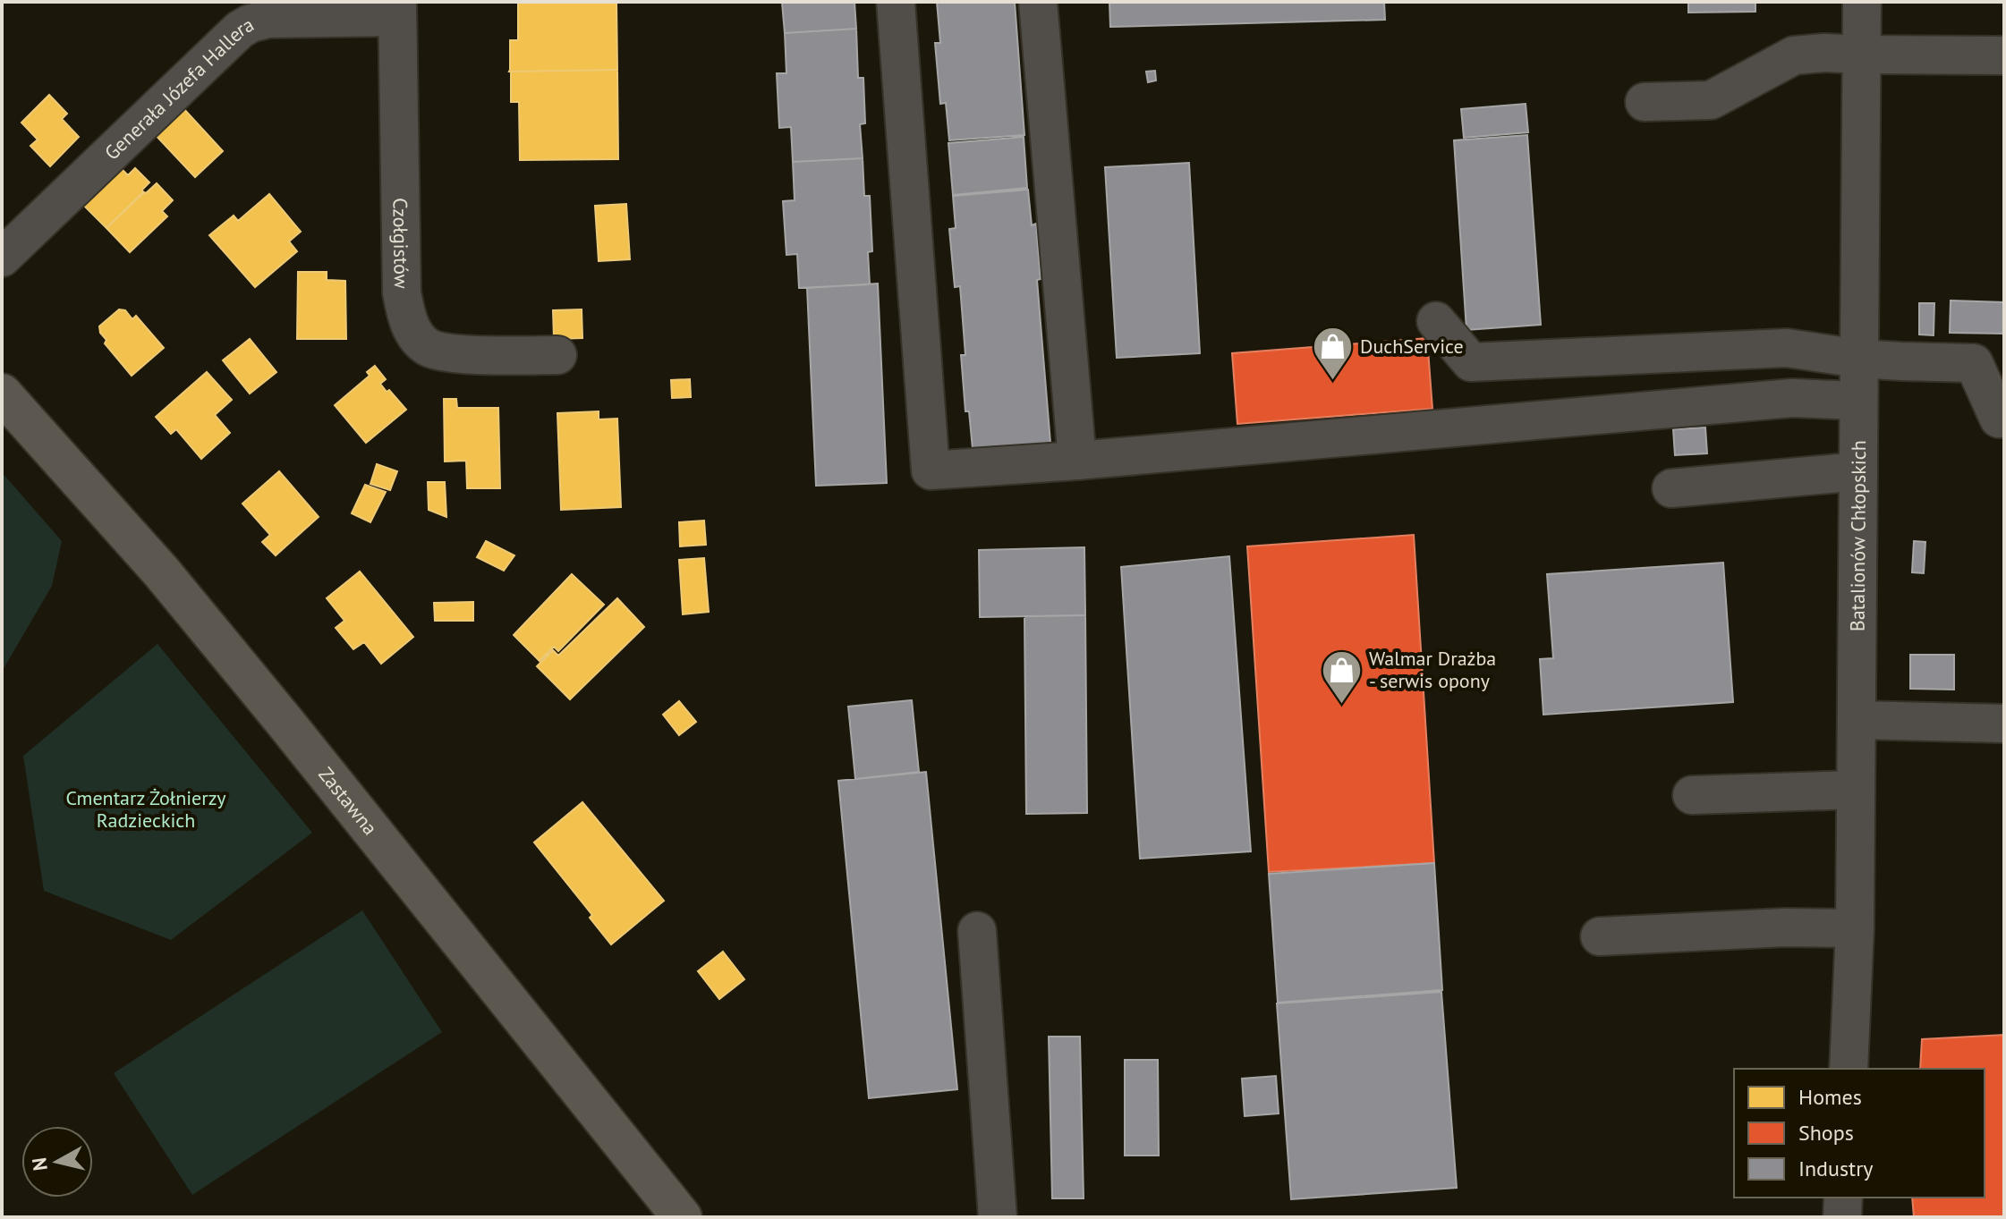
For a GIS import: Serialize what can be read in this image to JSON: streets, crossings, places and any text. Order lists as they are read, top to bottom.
{
  "streets": {
    "main road": ["Zastawna"],
    "street": ["Generała Józefa Hallera", "Czołgistów", "Batalionów Chłopskich"]
  },
  "crossings": [
    ["Generała Józefa Hallera", "Czołgistów"]
  ],
  "parks": ["Cmentarz Żołnierzy Radzieckich"],
  "places": {
    "shop": ["DuchService", "Walmar Drażba - serwis opony"]
  },
  "legend": ["Homes", "Shops", "Industry"],
  "north": "left"
}
